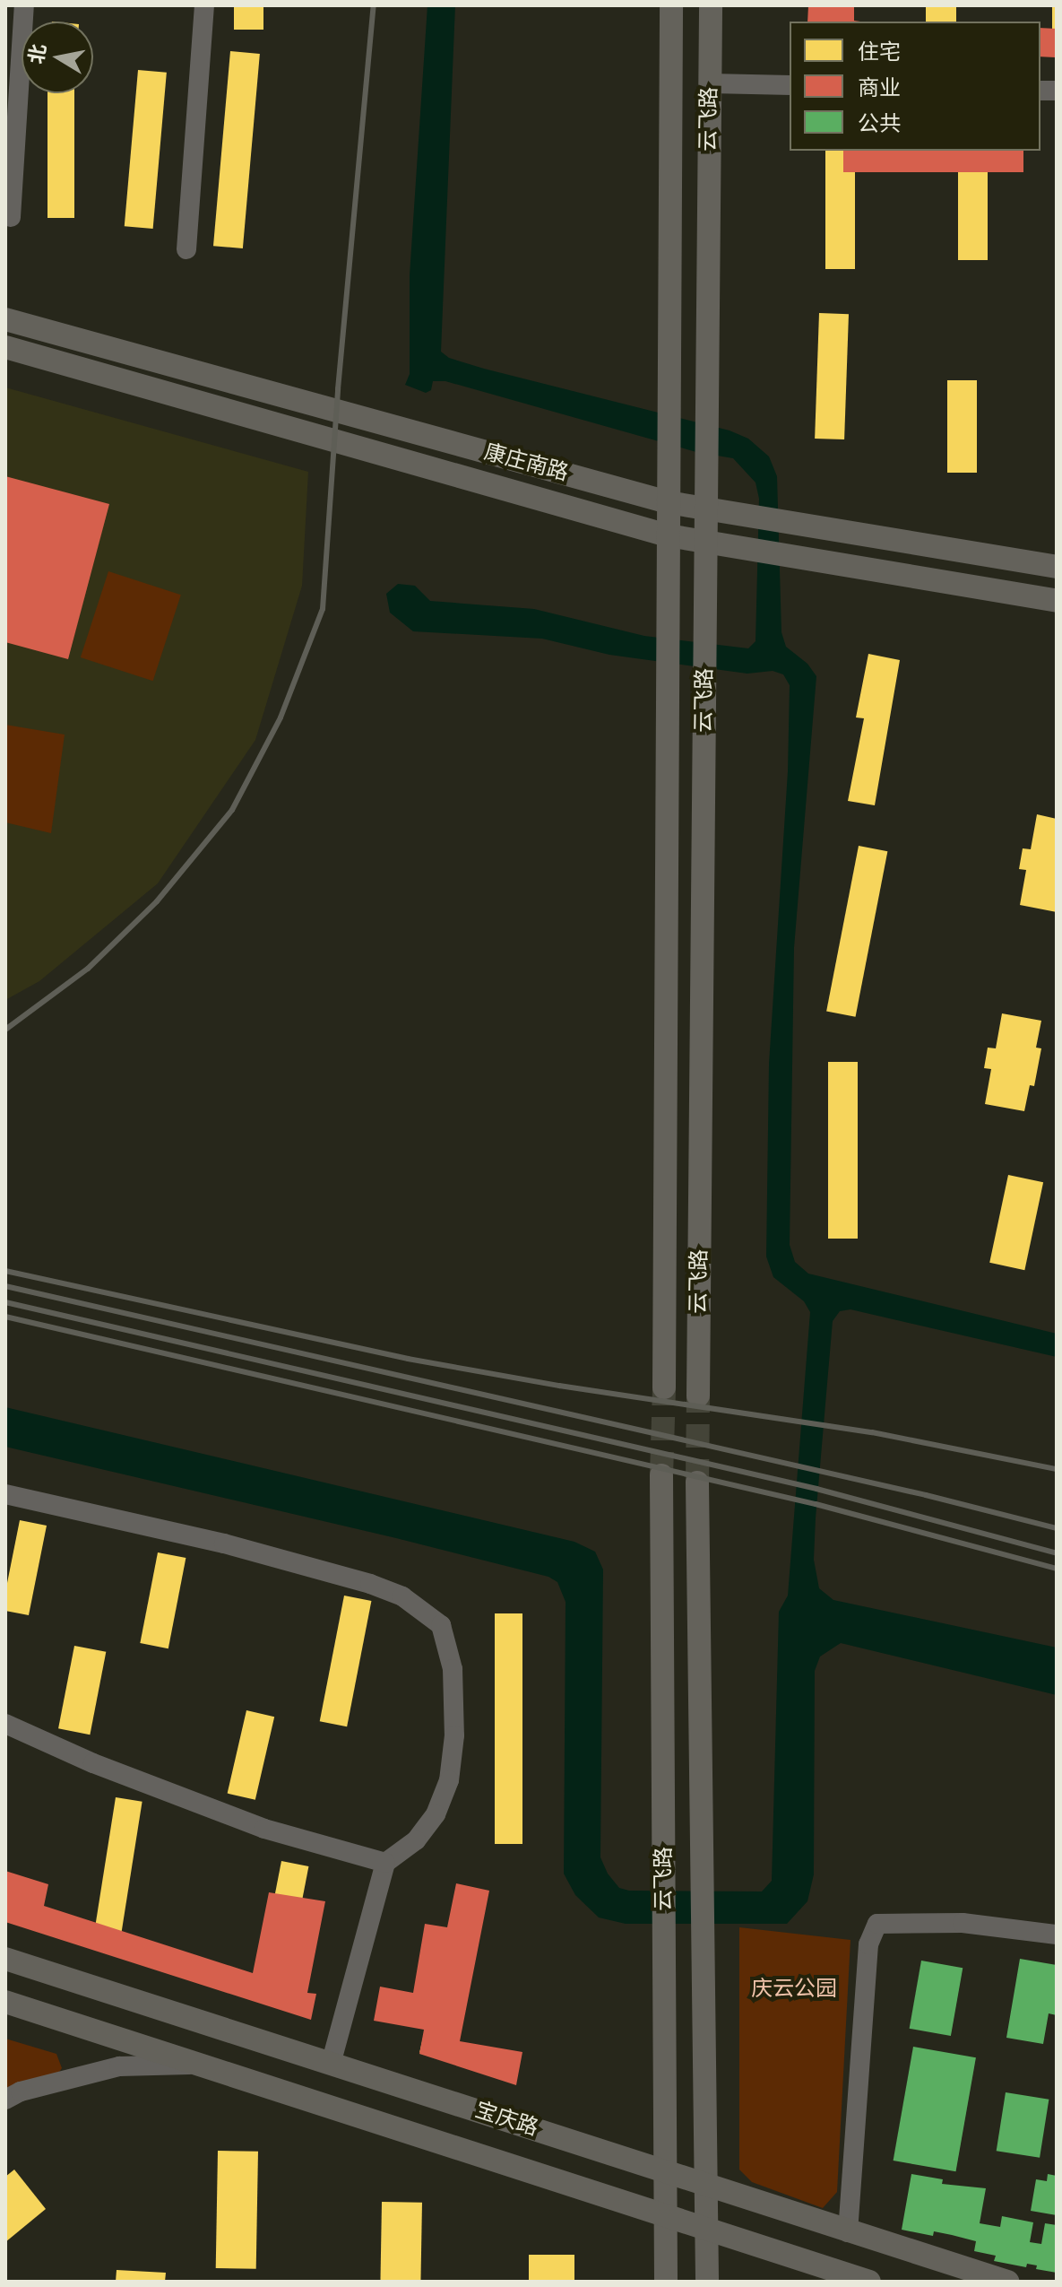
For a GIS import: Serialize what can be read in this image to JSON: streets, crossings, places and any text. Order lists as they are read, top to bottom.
{
  "streets": {
    "main road": ["云飞路", "康庄南路", "宝庆路"]
  },
  "crossings": [
    ["云飞路", "康庄南路"],
    ["云飞路", "宝庆路"]
  ],
  "parks": ["庆云公园"],
  "legend": ["住宅", "商业", "公共"],
  "north": "left"
}
